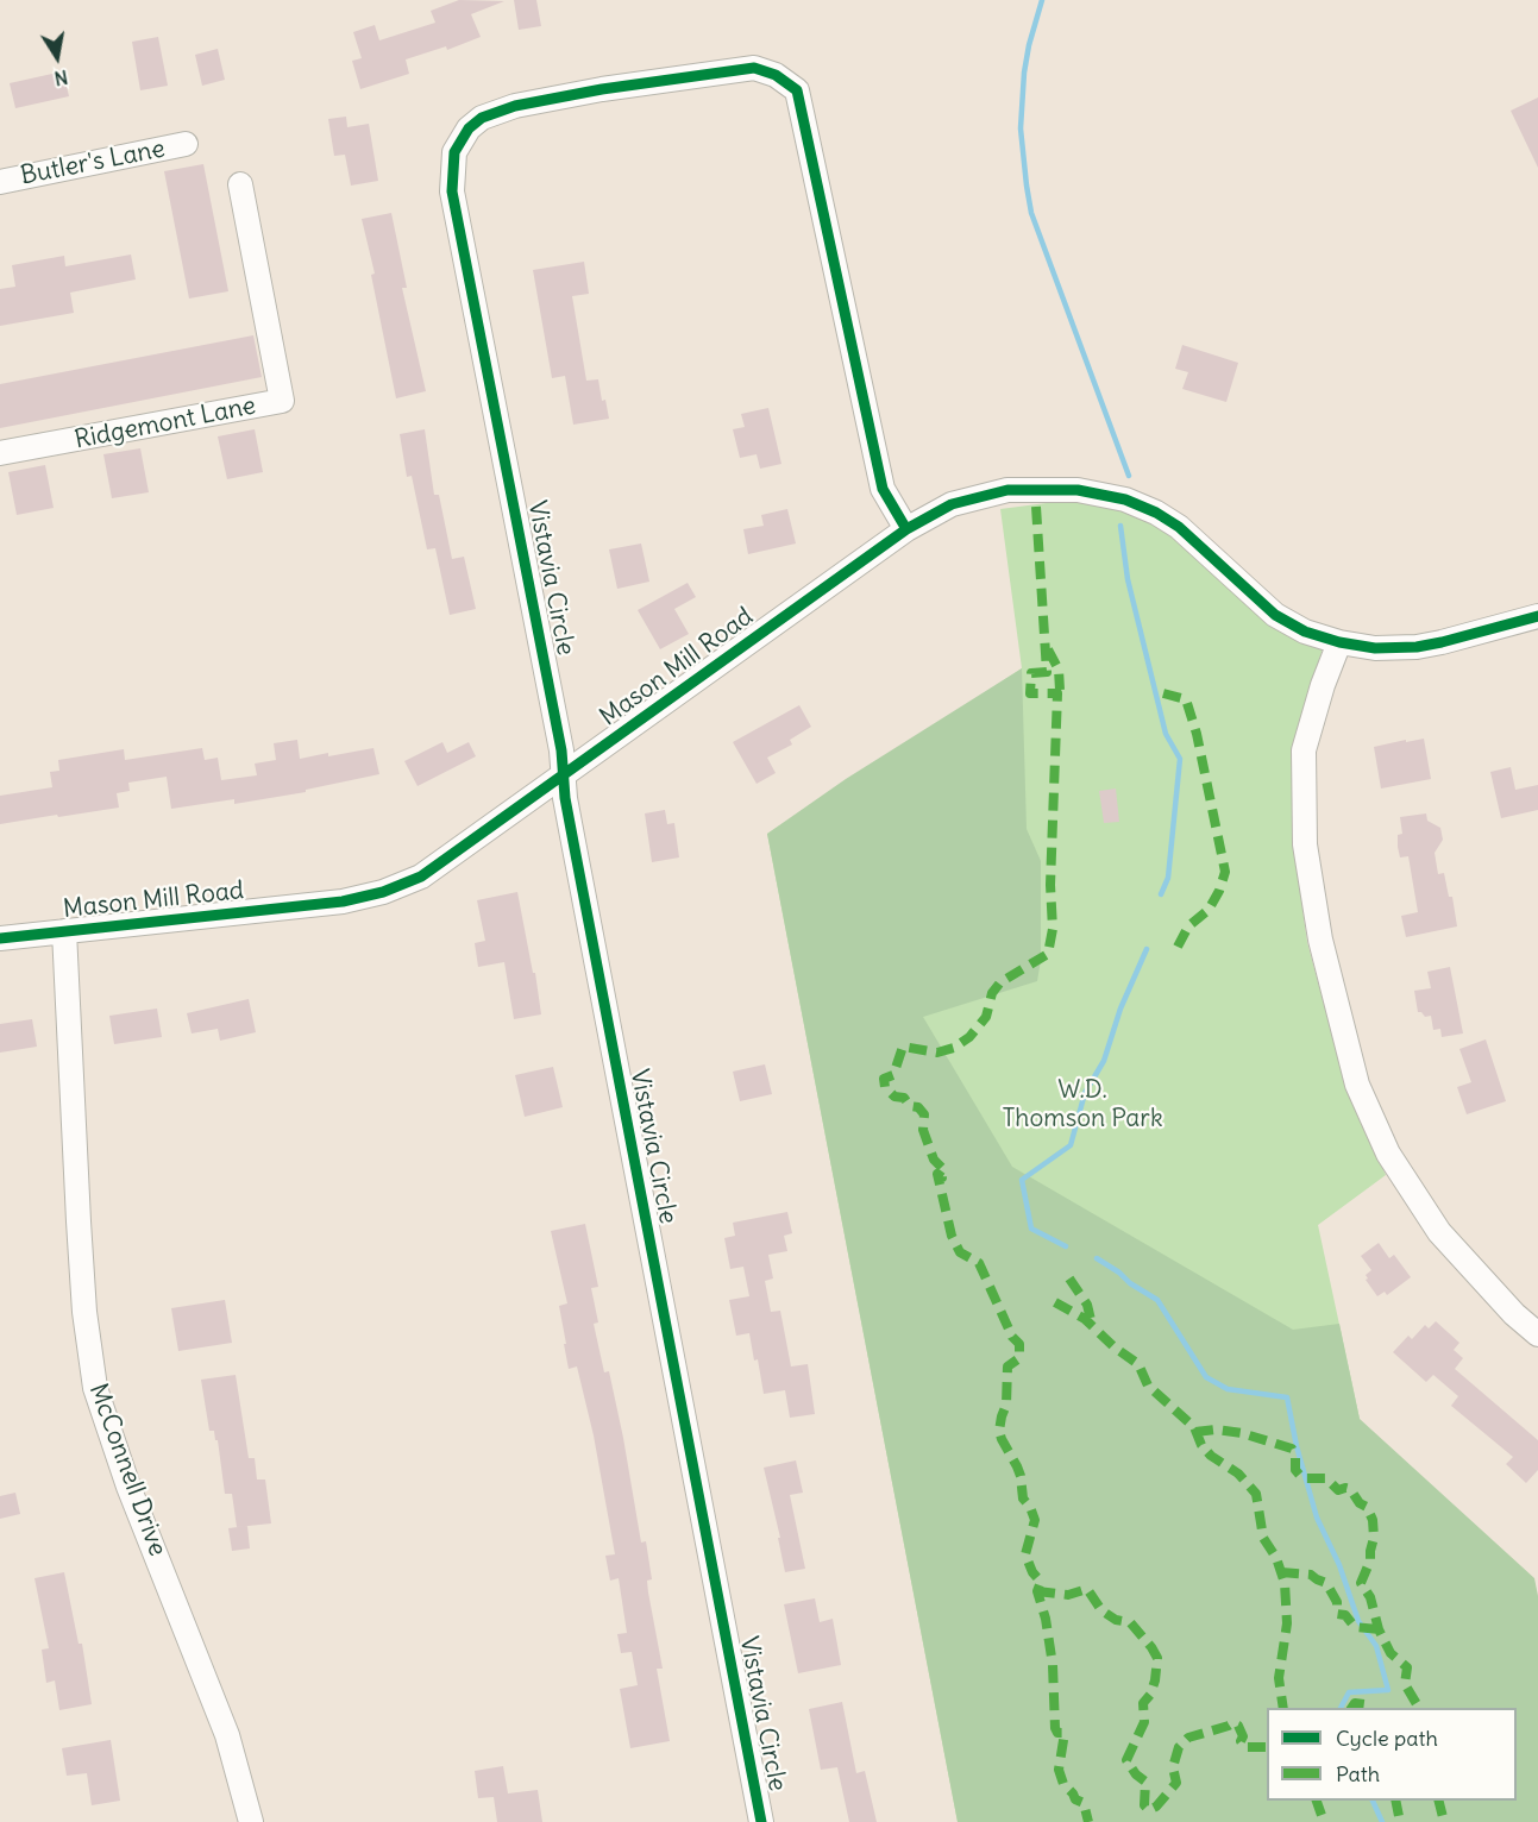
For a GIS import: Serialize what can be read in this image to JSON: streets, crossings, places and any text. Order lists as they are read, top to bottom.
{
  "streets": {
    "street": [
      "Butler's Lane",
      "Ridgemont Lane",
      "Vistavia Circle",
      "Mason Mill Road",
      "McConnell Drive"
    ]
  },
  "crossings": [
    ["Vistavia Circle", "Mason Mill Road"],
    ["Mason Mill Road", "McConnell Drive"]
  ],
  "parks": ["W.D. Thomson Park"],
  "legend": ["Cycle path", "Path"],
  "north": "bottom"
}
